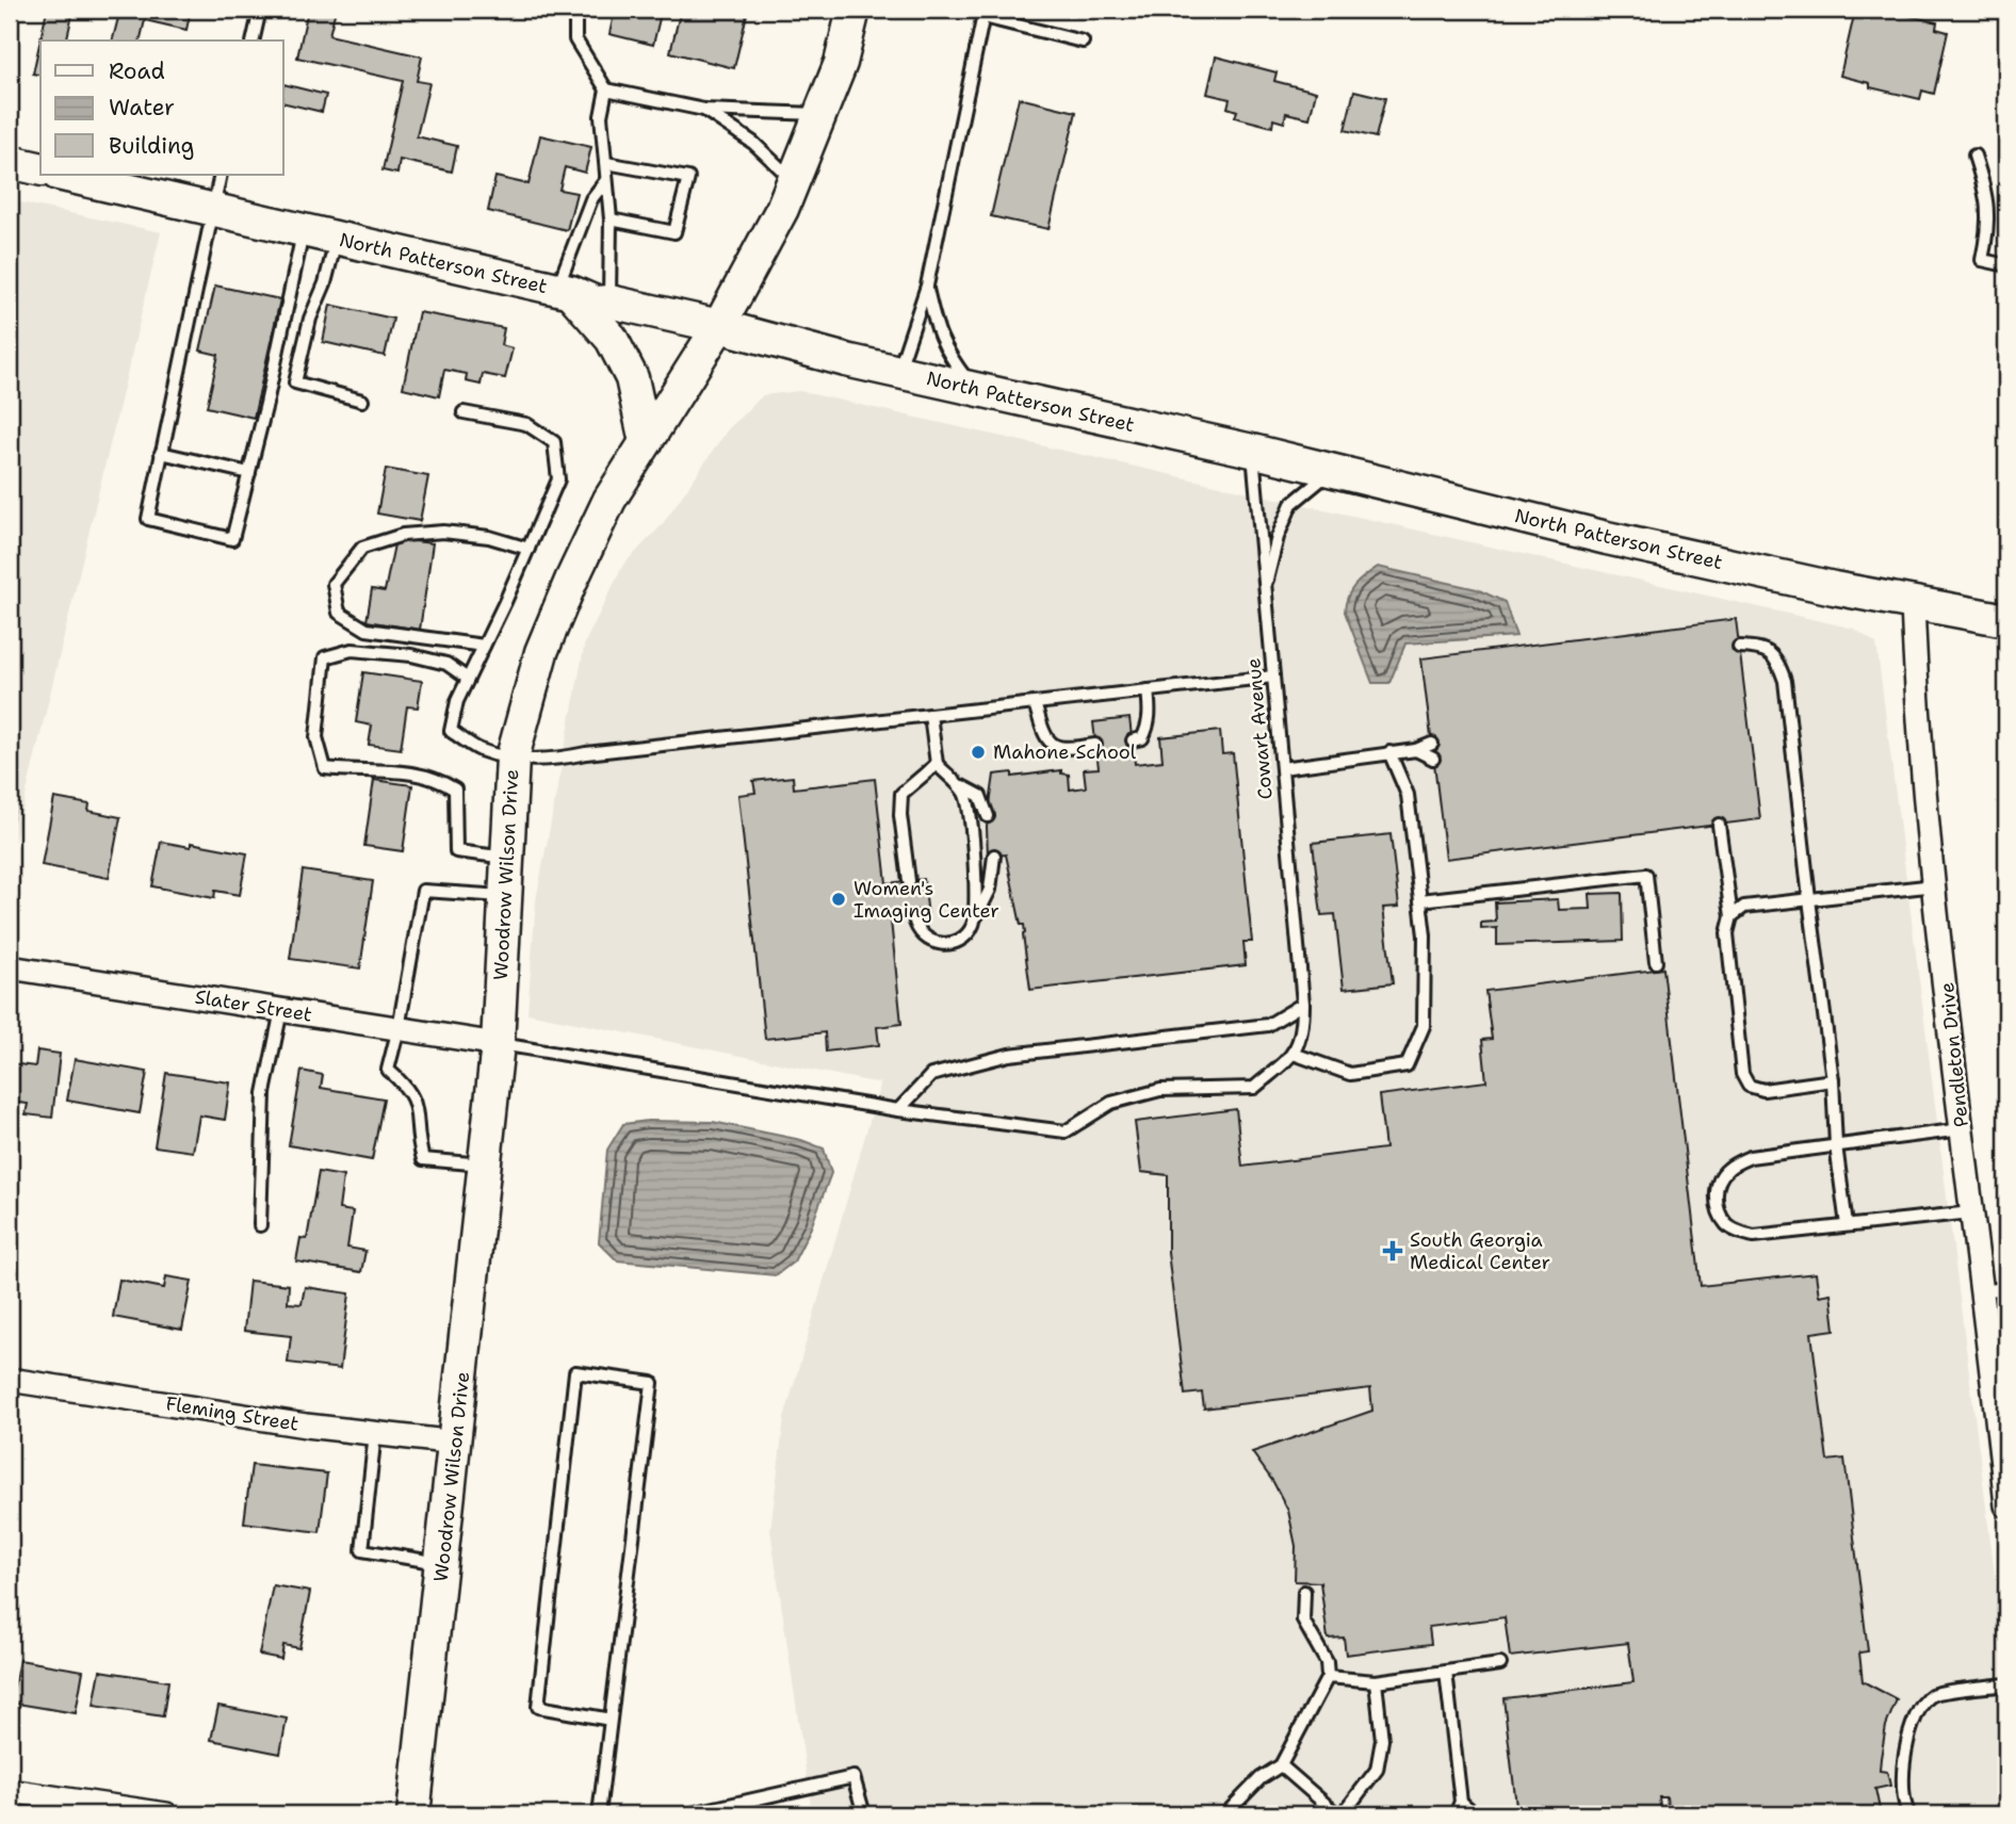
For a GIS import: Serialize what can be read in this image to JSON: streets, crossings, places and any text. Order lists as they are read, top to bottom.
{
  "streets": {
    "main road": ["North Patterson Street", "Woodrow Wilson Drive"],
    "street": ["Slater Street", "Pendleton Drive", "Fleming Street"],
    "lane": ["Cowart Avenue"]
  },
  "crossings": [
    ["North Patterson Street", "Cowart Avenue"],
    ["North Patterson Street", "Woodrow Wilson Drive"],
    ["North Patterson Street", "Pendleton Drive"],
    ["Woodrow Wilson Drive", "Slater Street"],
    ["Woodrow Wilson Drive", "Fleming Street"]
  ],
  "places": {
    "other": ["Mahone School", "Women's Imaging Center"],
    "health": ["South Georgia Medical Center"]
  },
  "legend": ["Road", "Water", "Building"]
}
